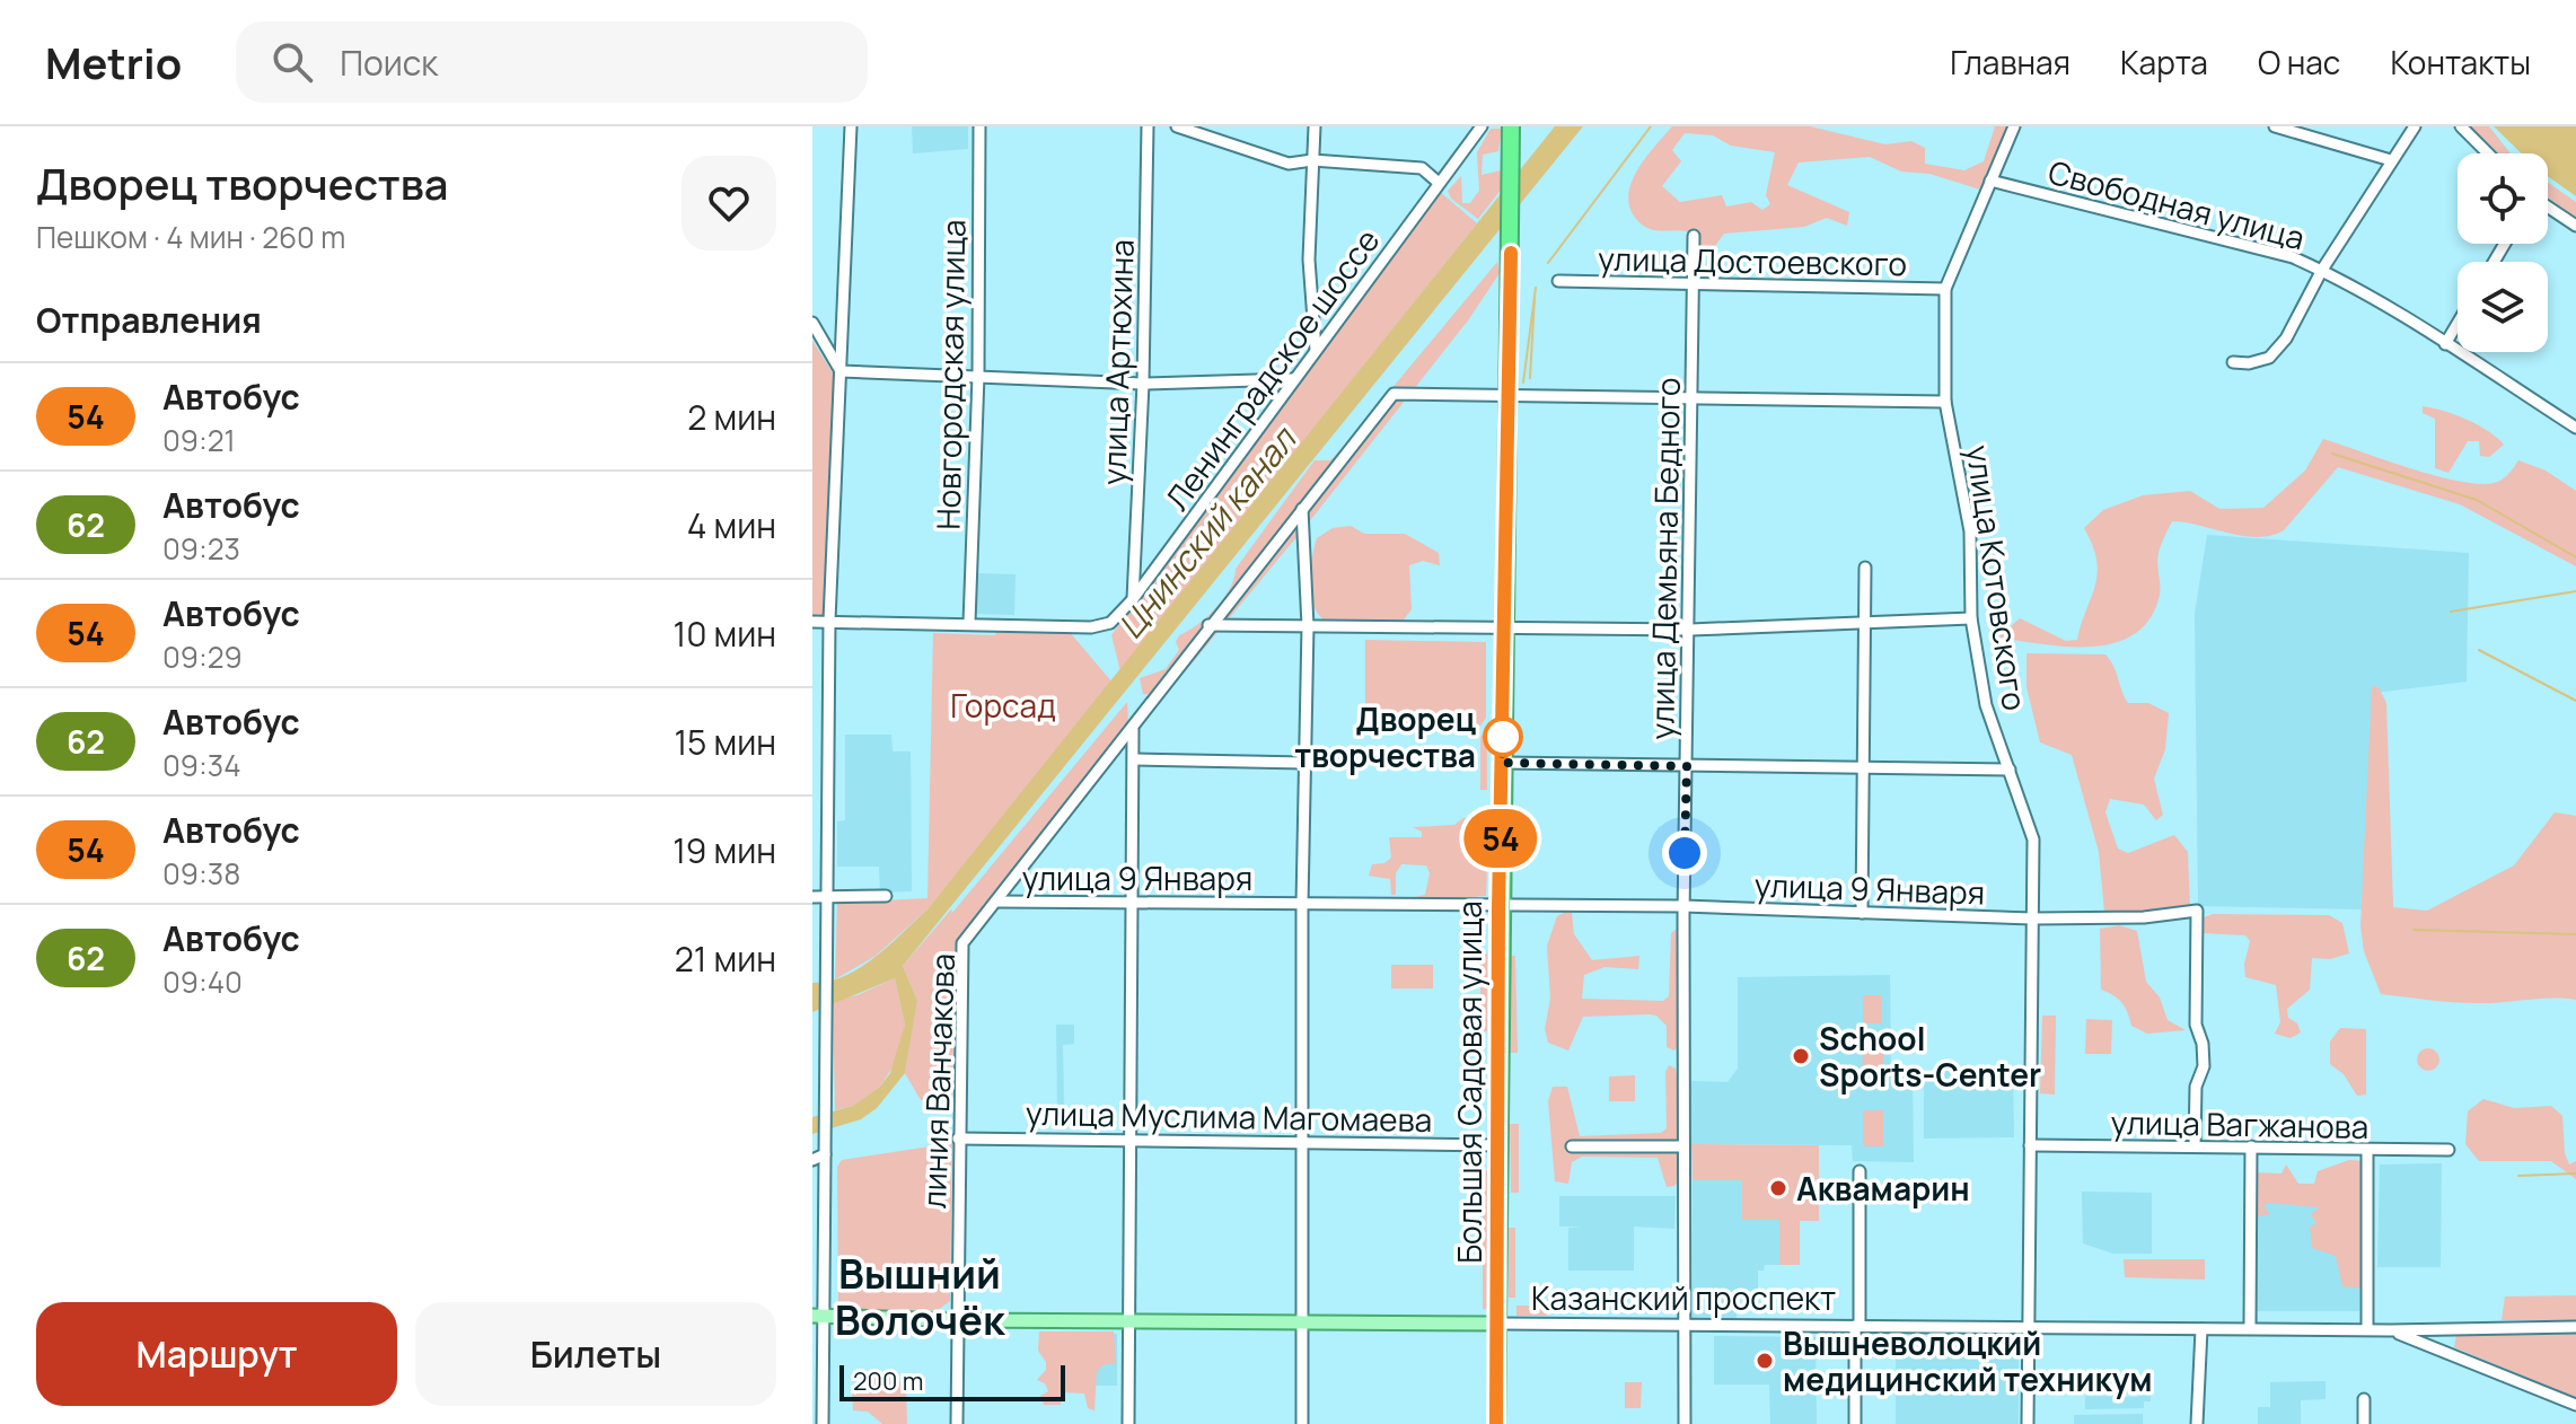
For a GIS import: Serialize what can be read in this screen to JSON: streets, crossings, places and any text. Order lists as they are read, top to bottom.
{
  "streets": {
    "highway": ["Большая Садовая улица"],
    "main road": ["Казанский проспект"],
    "street": [
      "Свободная улица",
      "улица Достоевского",
      "улица Артюхина",
      "Ленинградское шоссе",
      "Новгородская улица",
      "улица Демьяна Бедного",
      "улица Котовского",
      "улица 9 Января",
      "линия Ванчакова",
      "улица Муслима Магомаева",
      "улица Вагжанова"
    ]
  },
  "crossings": [
    ["Свободная улица", "улица Котовского"],
    ["улица Достоевского", "улица Демьяна Бедного"],
    ["улица Достоевского", "улица Котовского"],
    ["улица Артюхина", "Ленинградское шоссе"],
    ["Ленинградское шоссе", "Новгородская улица"],
    ["улица Демьяна Бедного", "улица 9 Января"],
    ["улица Демьяна Бедного", "Казанский проспект"],
    ["улица Котовского", "улица 9 Января"],
    ["улица Котовского", "улица Вагжанова"],
    ["улица Котовского", "Казанский проспект"],
    ["улица 9 Января", "линия Ванчакова"],
    ["улица 9 Января", "Большая Садовая улица"],
    ["улица 9 Января", "улица Вагжанова"],
    ["линия Ванчакова", "Большая Садовая улица"],
    ["линия Ванчакова", "улица Муслима Магомаева"],
    ["линия Ванчакова", "Казанский проспект"],
    ["Большая Садовая улица", "улица Муслима Магомаева"],
    ["Большая Садовая улица", "Казанский проспект"]
  ],
  "districts": ["Вышний Волочёк"],
  "water": ["Цнинский канал"],
  "parks": ["Горсад"],
  "places": [
    "Дворец творчества",
    "School Sports-Center",
    "Аквамарин",
    "Вышневолоцкий медицинский техникум"
  ],
  "lines": ["bus line 54"],
  "scale_bar": "200 m",
  "page": {
    "header": "Metrio",
    "search": "Поиск",
    "nav": [
      "Главная",
      "Карта",
      "О нас",
      "Контакты"
    ],
    "heading": [
      ["Дворец творчества", "Пешком · 4 мин · 260 m"],
      "Отправления"
    ],
    "on_map": "54",
    "list": [
      {
        "mark": "54",
        "name": "Автобус",
        "note": "09:21",
        "value": "2 мин"
      },
      {
        "mark": "62",
        "name": "Автобус",
        "note": "09:23",
        "value": "4 мин"
      },
      {
        "mark": "54",
        "name": "Автобус",
        "note": "09:29",
        "value": "10 мин"
      },
      {
        "mark": "62",
        "name": "Автобус",
        "note": "09:34",
        "value": "15 мин"
      },
      {
        "mark": "54",
        "name": "Автобус",
        "note": "09:38",
        "value": "19 мин"
      },
      {
        "mark": "62",
        "name": "Автобус",
        "note": "09:40",
        "value": "21 мин"
      }
    ],
    "buttons": ["Маршрут", "Билеты"],
    "scale": "200 m"
  }
}
